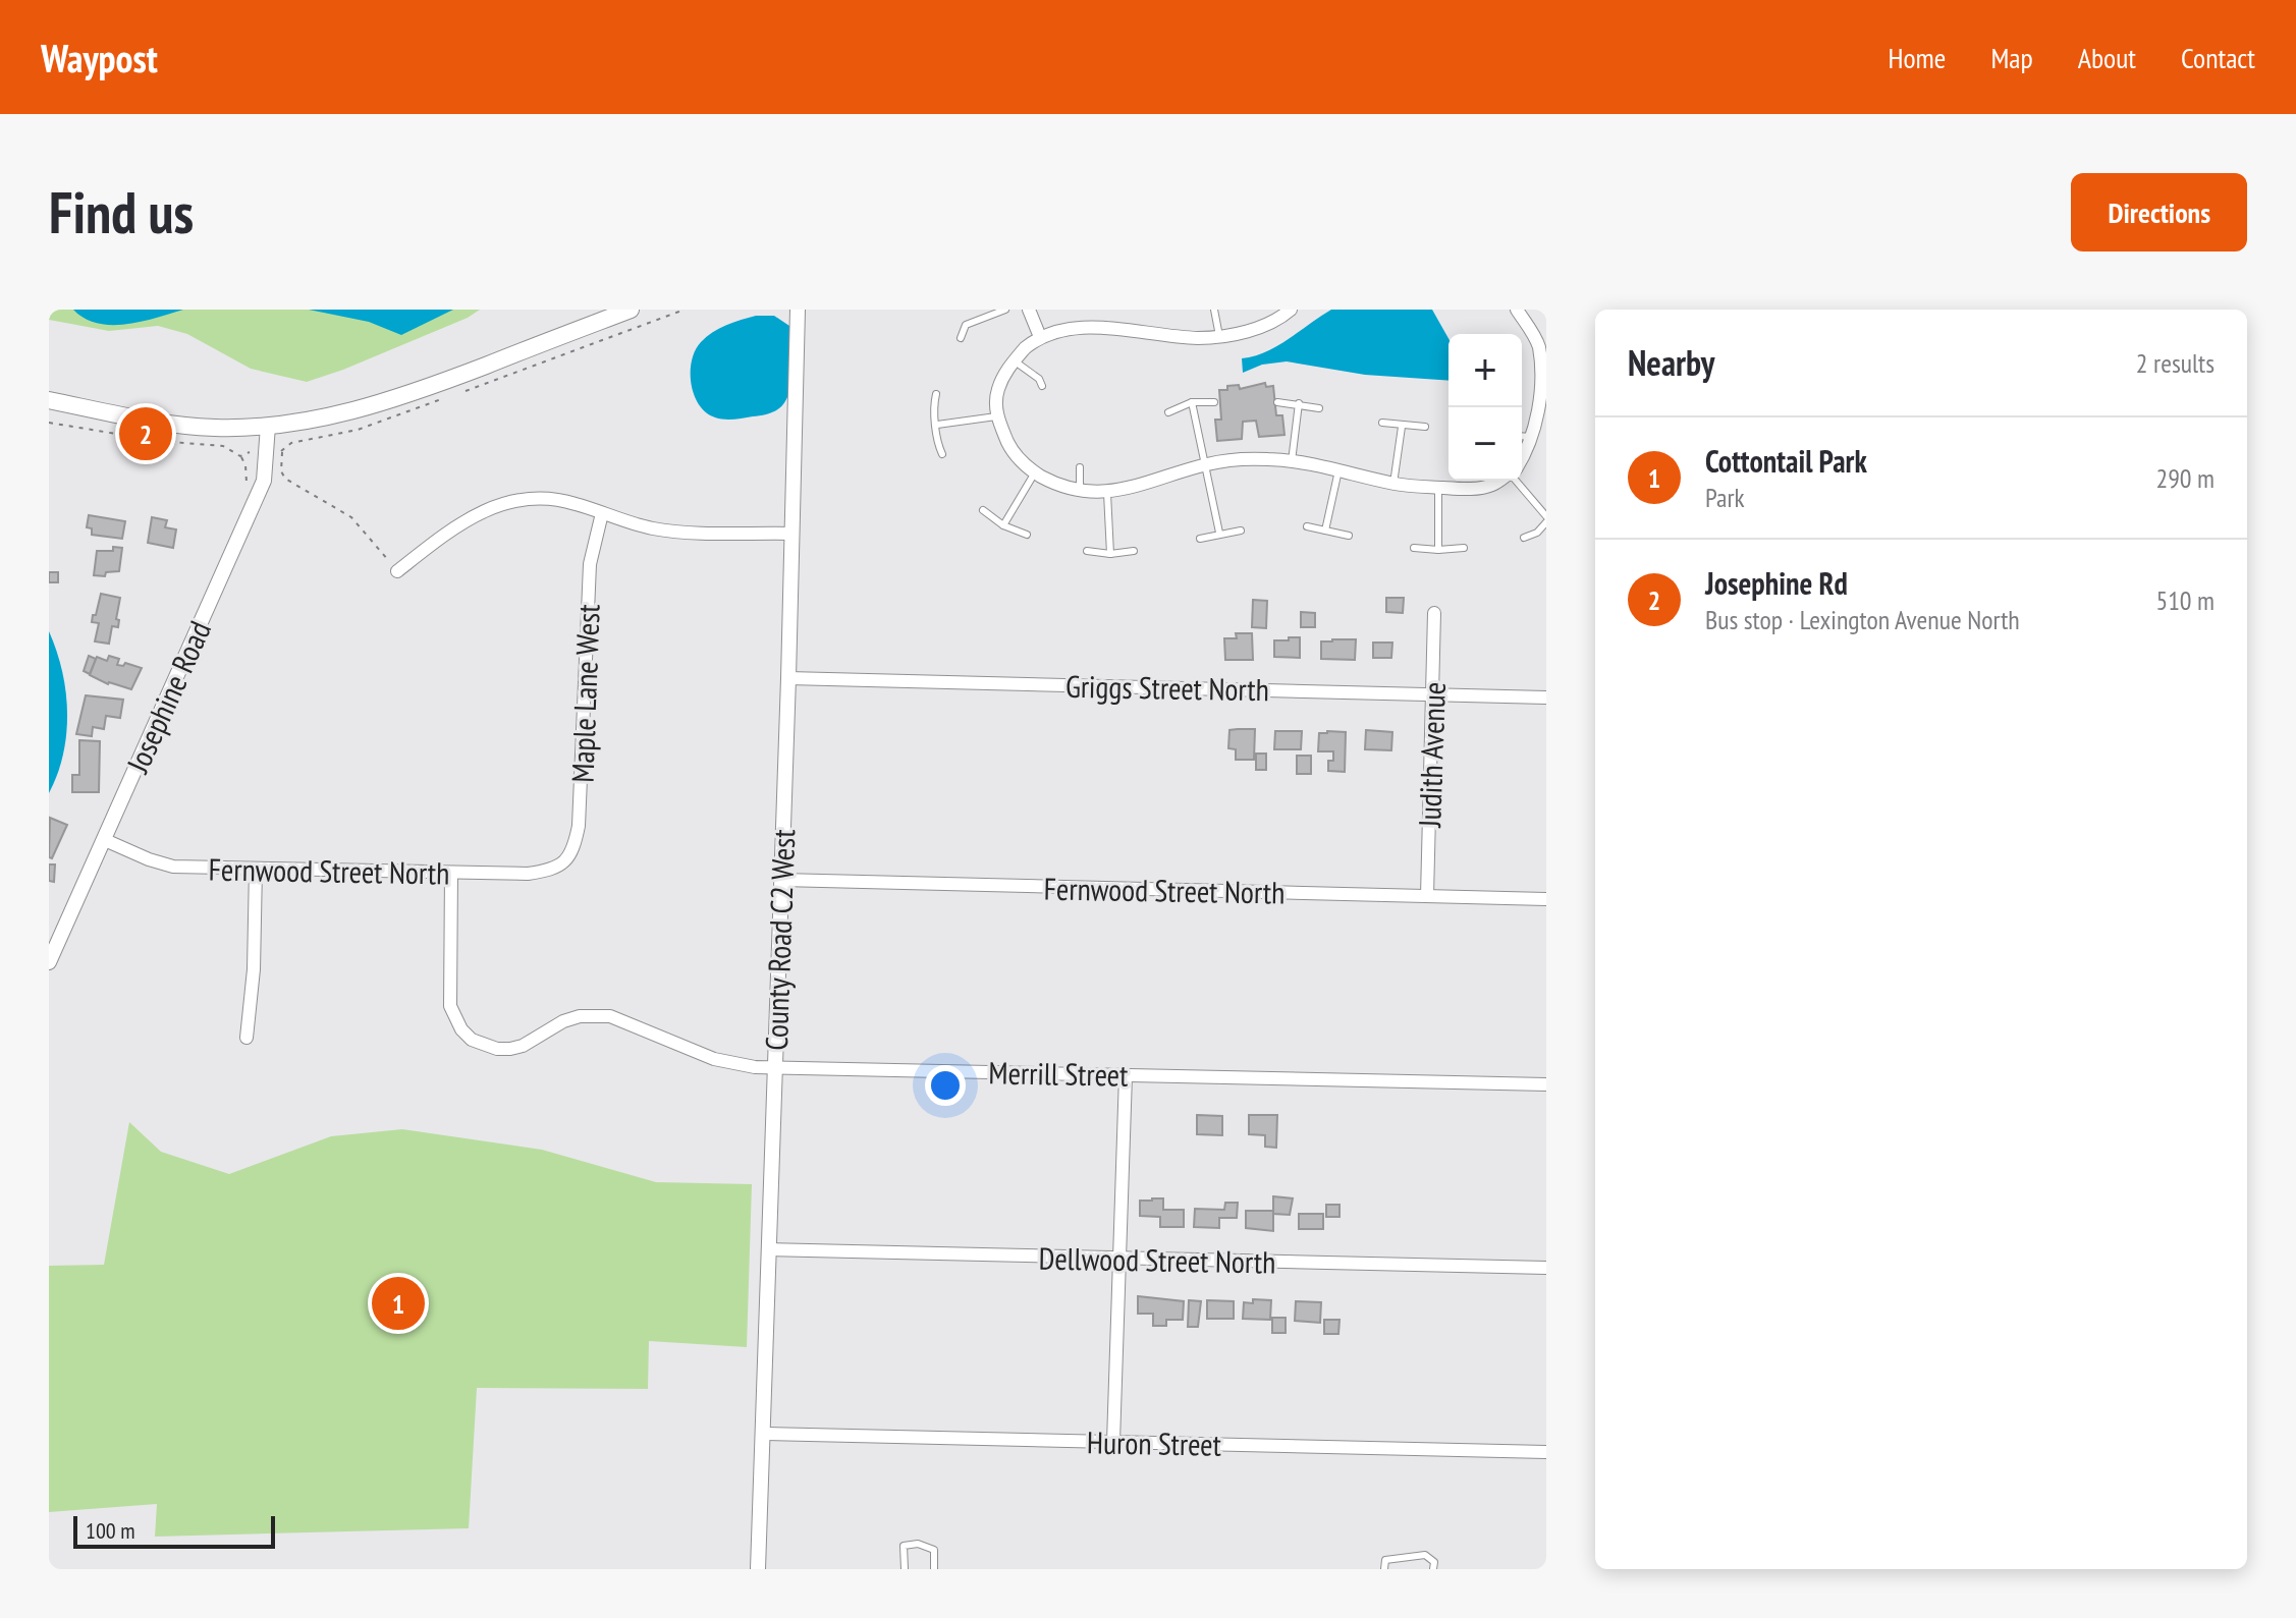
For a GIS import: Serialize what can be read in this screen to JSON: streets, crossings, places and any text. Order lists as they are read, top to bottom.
{
  "streets": {
    "street": [
      "Griggs Street North",
      "Maple Lane West",
      "Josephine Road",
      "Judith Avenue",
      "Fernwood Street North",
      "County Road C2 West",
      "Merrill Street",
      "Dellwood Street North",
      "Huron Street"
    ]
  },
  "crossings": [
    ["Griggs Street North", "Judith Avenue"],
    ["Griggs Street North", "County Road C2 West"],
    ["Maple Lane West", "Fernwood Street North"],
    ["Josephine Road", "Fernwood Street North"],
    ["Judith Avenue", "Fernwood Street North"],
    ["Fernwood Street North", "County Road C2 West"],
    ["Fernwood Street North", "Merrill Street"],
    ["County Road C2 West", "Merrill Street"],
    ["County Road C2 West", "Dellwood Street North"],
    ["County Road C2 West", "Huron Street"]
  ],
  "scale_bar": "100 m",
  "page": {
    "header": "Waypost",
    "nav": [
      "Home",
      "Map",
      "About",
      "Contact"
    ],
    "buttons": "Directions",
    "title": "Find us",
    "heading": ["Nearby", "2 results"],
    "map_buttons": ["+", "−"],
    "pins": ["2", "1"],
    "list": [
      {
        "mark": "1",
        "name": "Cottontail Park",
        "note": "Park",
        "value": "290 m"
      },
      {
        "mark": "2",
        "name": "Josephine Rd",
        "note": "Bus stop · Lexington Avenue North",
        "value": "510 m"
      }
    ],
    "scale": "100 m"
  }
}
